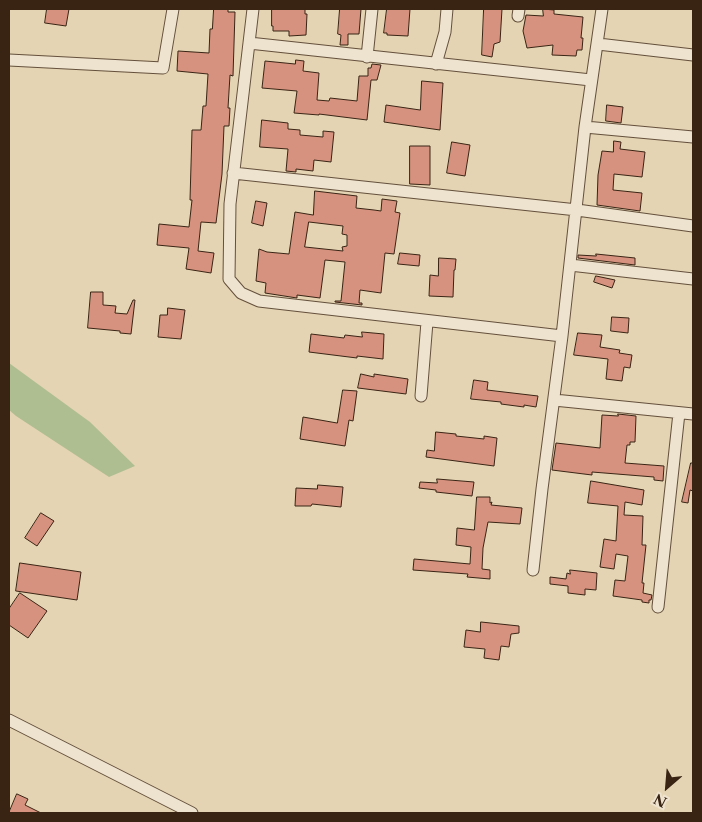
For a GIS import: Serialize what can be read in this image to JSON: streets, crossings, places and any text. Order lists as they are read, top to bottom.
{
  "north": "bottom left"
}
